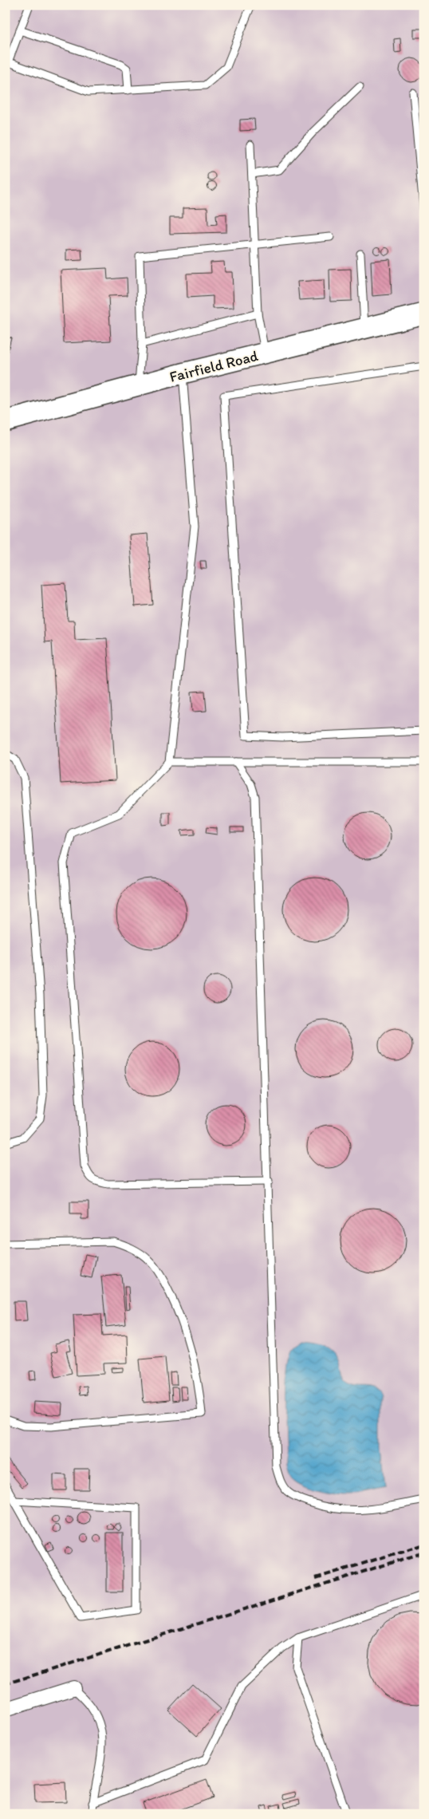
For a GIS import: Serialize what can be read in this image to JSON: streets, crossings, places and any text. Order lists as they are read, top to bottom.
{
  "streets": {
    "street": ["Fairfield Road"]
  }
}
